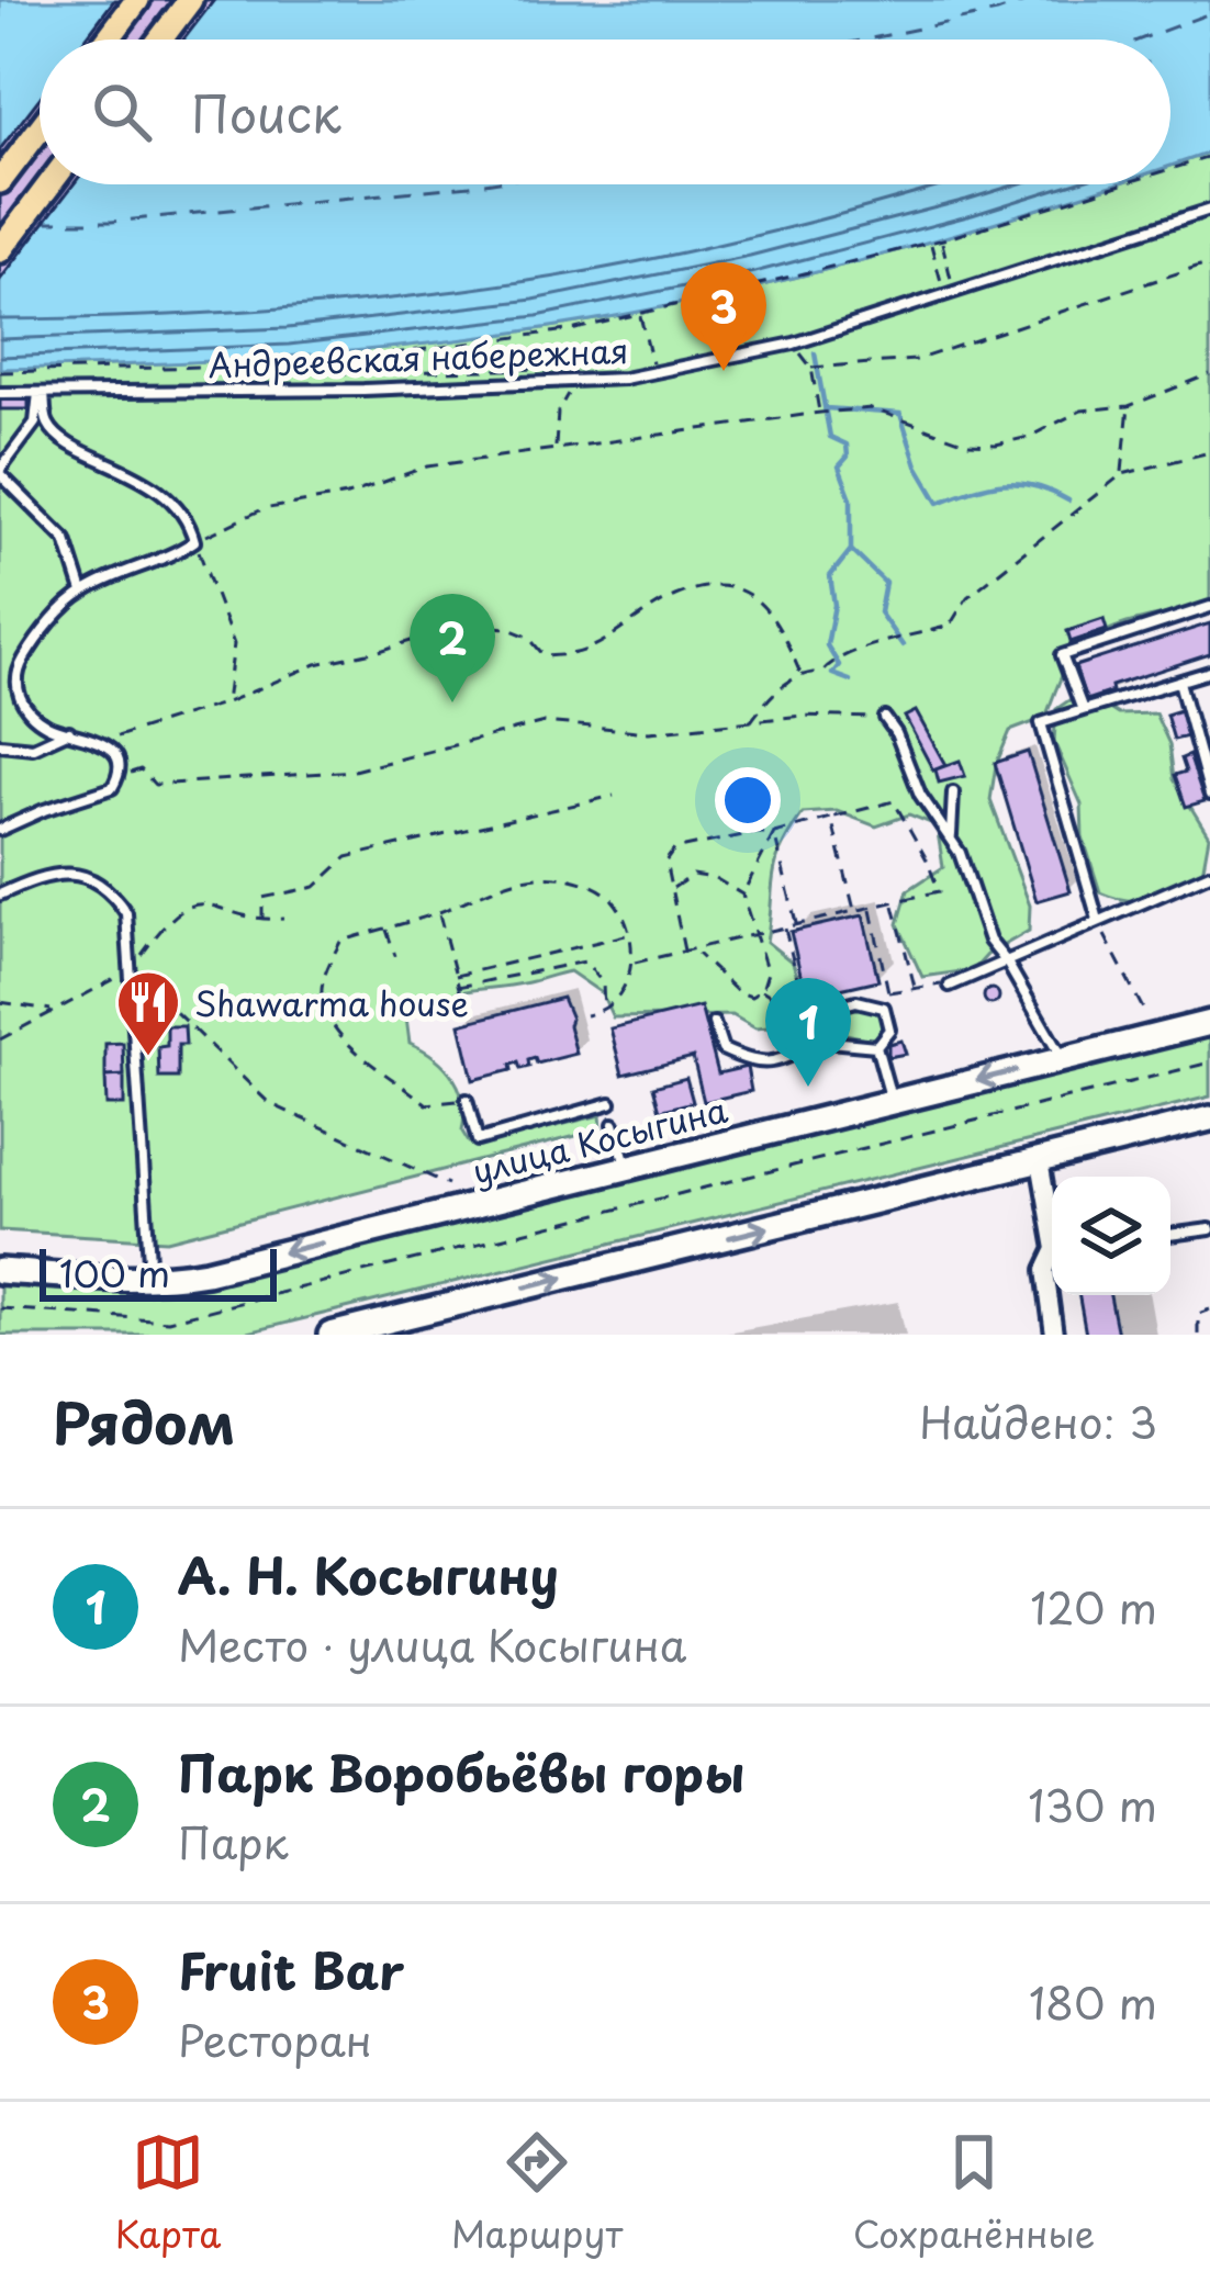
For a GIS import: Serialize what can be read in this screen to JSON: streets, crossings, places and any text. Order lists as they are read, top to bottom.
{
  "streets": {
    "main road": ["улица Косыгина"],
    "lane": ["Андреевская набережная"]
  },
  "places": {
    "restaurant": ["Shawarma house"]
  },
  "scale_bar": "100 m",
  "page": {
    "search": "Поиск",
    "pins": ["3", "2", "1"],
    "scale": "100 m",
    "heading": ["Рядом", "Найдено: 3"],
    "list": [
      {
        "mark": "1",
        "name": "А. Н. Косыгину",
        "note": "Место · улица Косыгина",
        "value": "120 m"
      },
      {
        "mark": "2",
        "name": "Парк Воробьёвы горы",
        "note": "Парк",
        "value": "130 m"
      },
      {
        "mark": "3",
        "name": "Fruit Bar",
        "note": "Ресторан",
        "value": "180 m"
      }
    ],
    "nav": ["Карта", "Маршрут", "Сохранённые"]
  }
}
